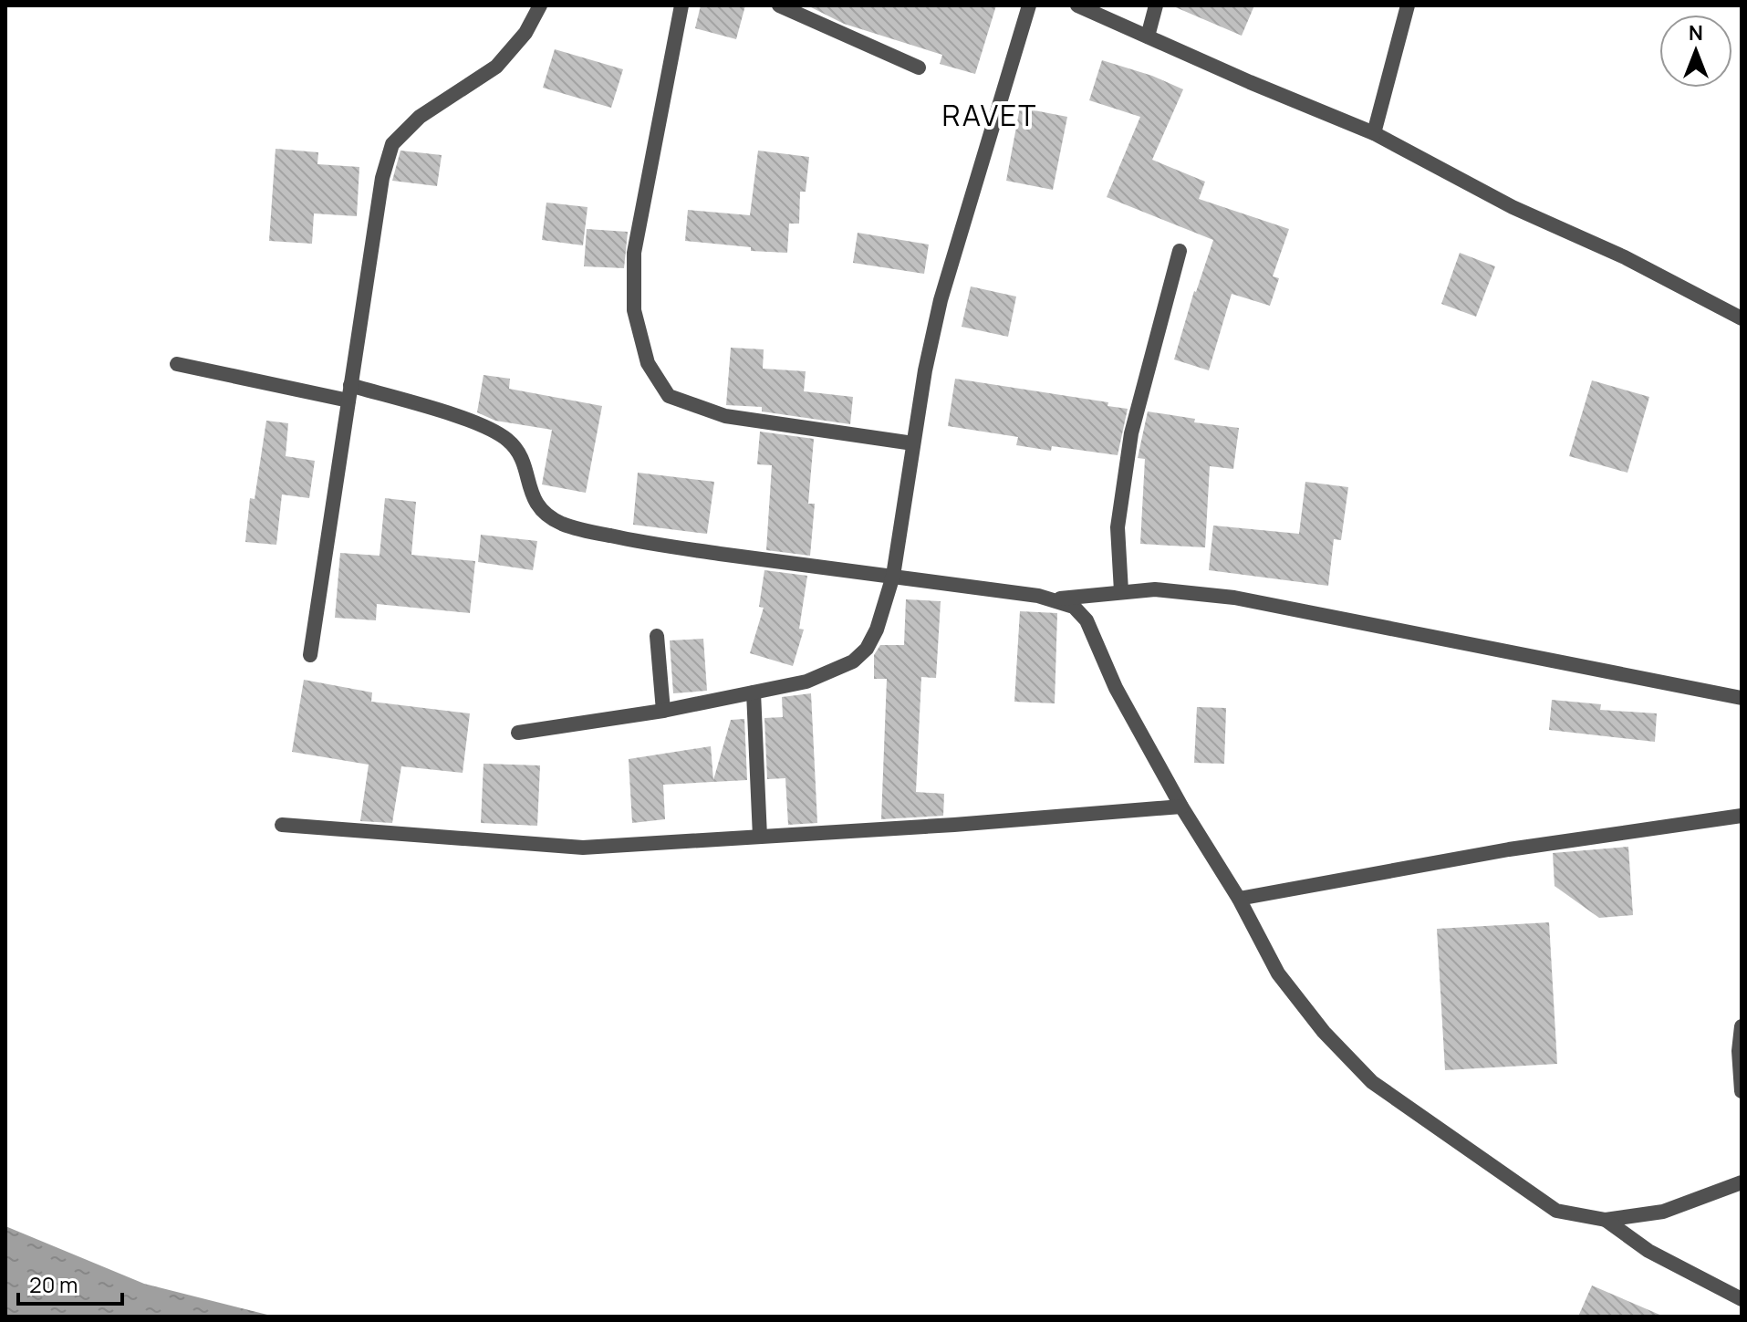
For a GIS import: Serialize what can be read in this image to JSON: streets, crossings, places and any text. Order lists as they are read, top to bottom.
{
  "districts": ["RAVET"],
  "scale_bar": "20 m",
  "north": "top"
}
